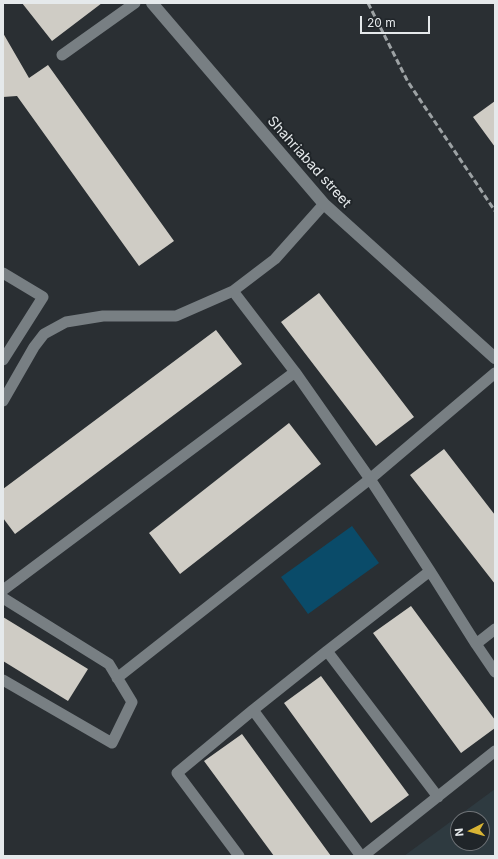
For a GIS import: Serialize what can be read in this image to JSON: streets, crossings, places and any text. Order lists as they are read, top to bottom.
{
  "streets": {
    "street": ["Shahriabad street"]
  },
  "scale_bar": "20 m",
  "north": "left"
}
